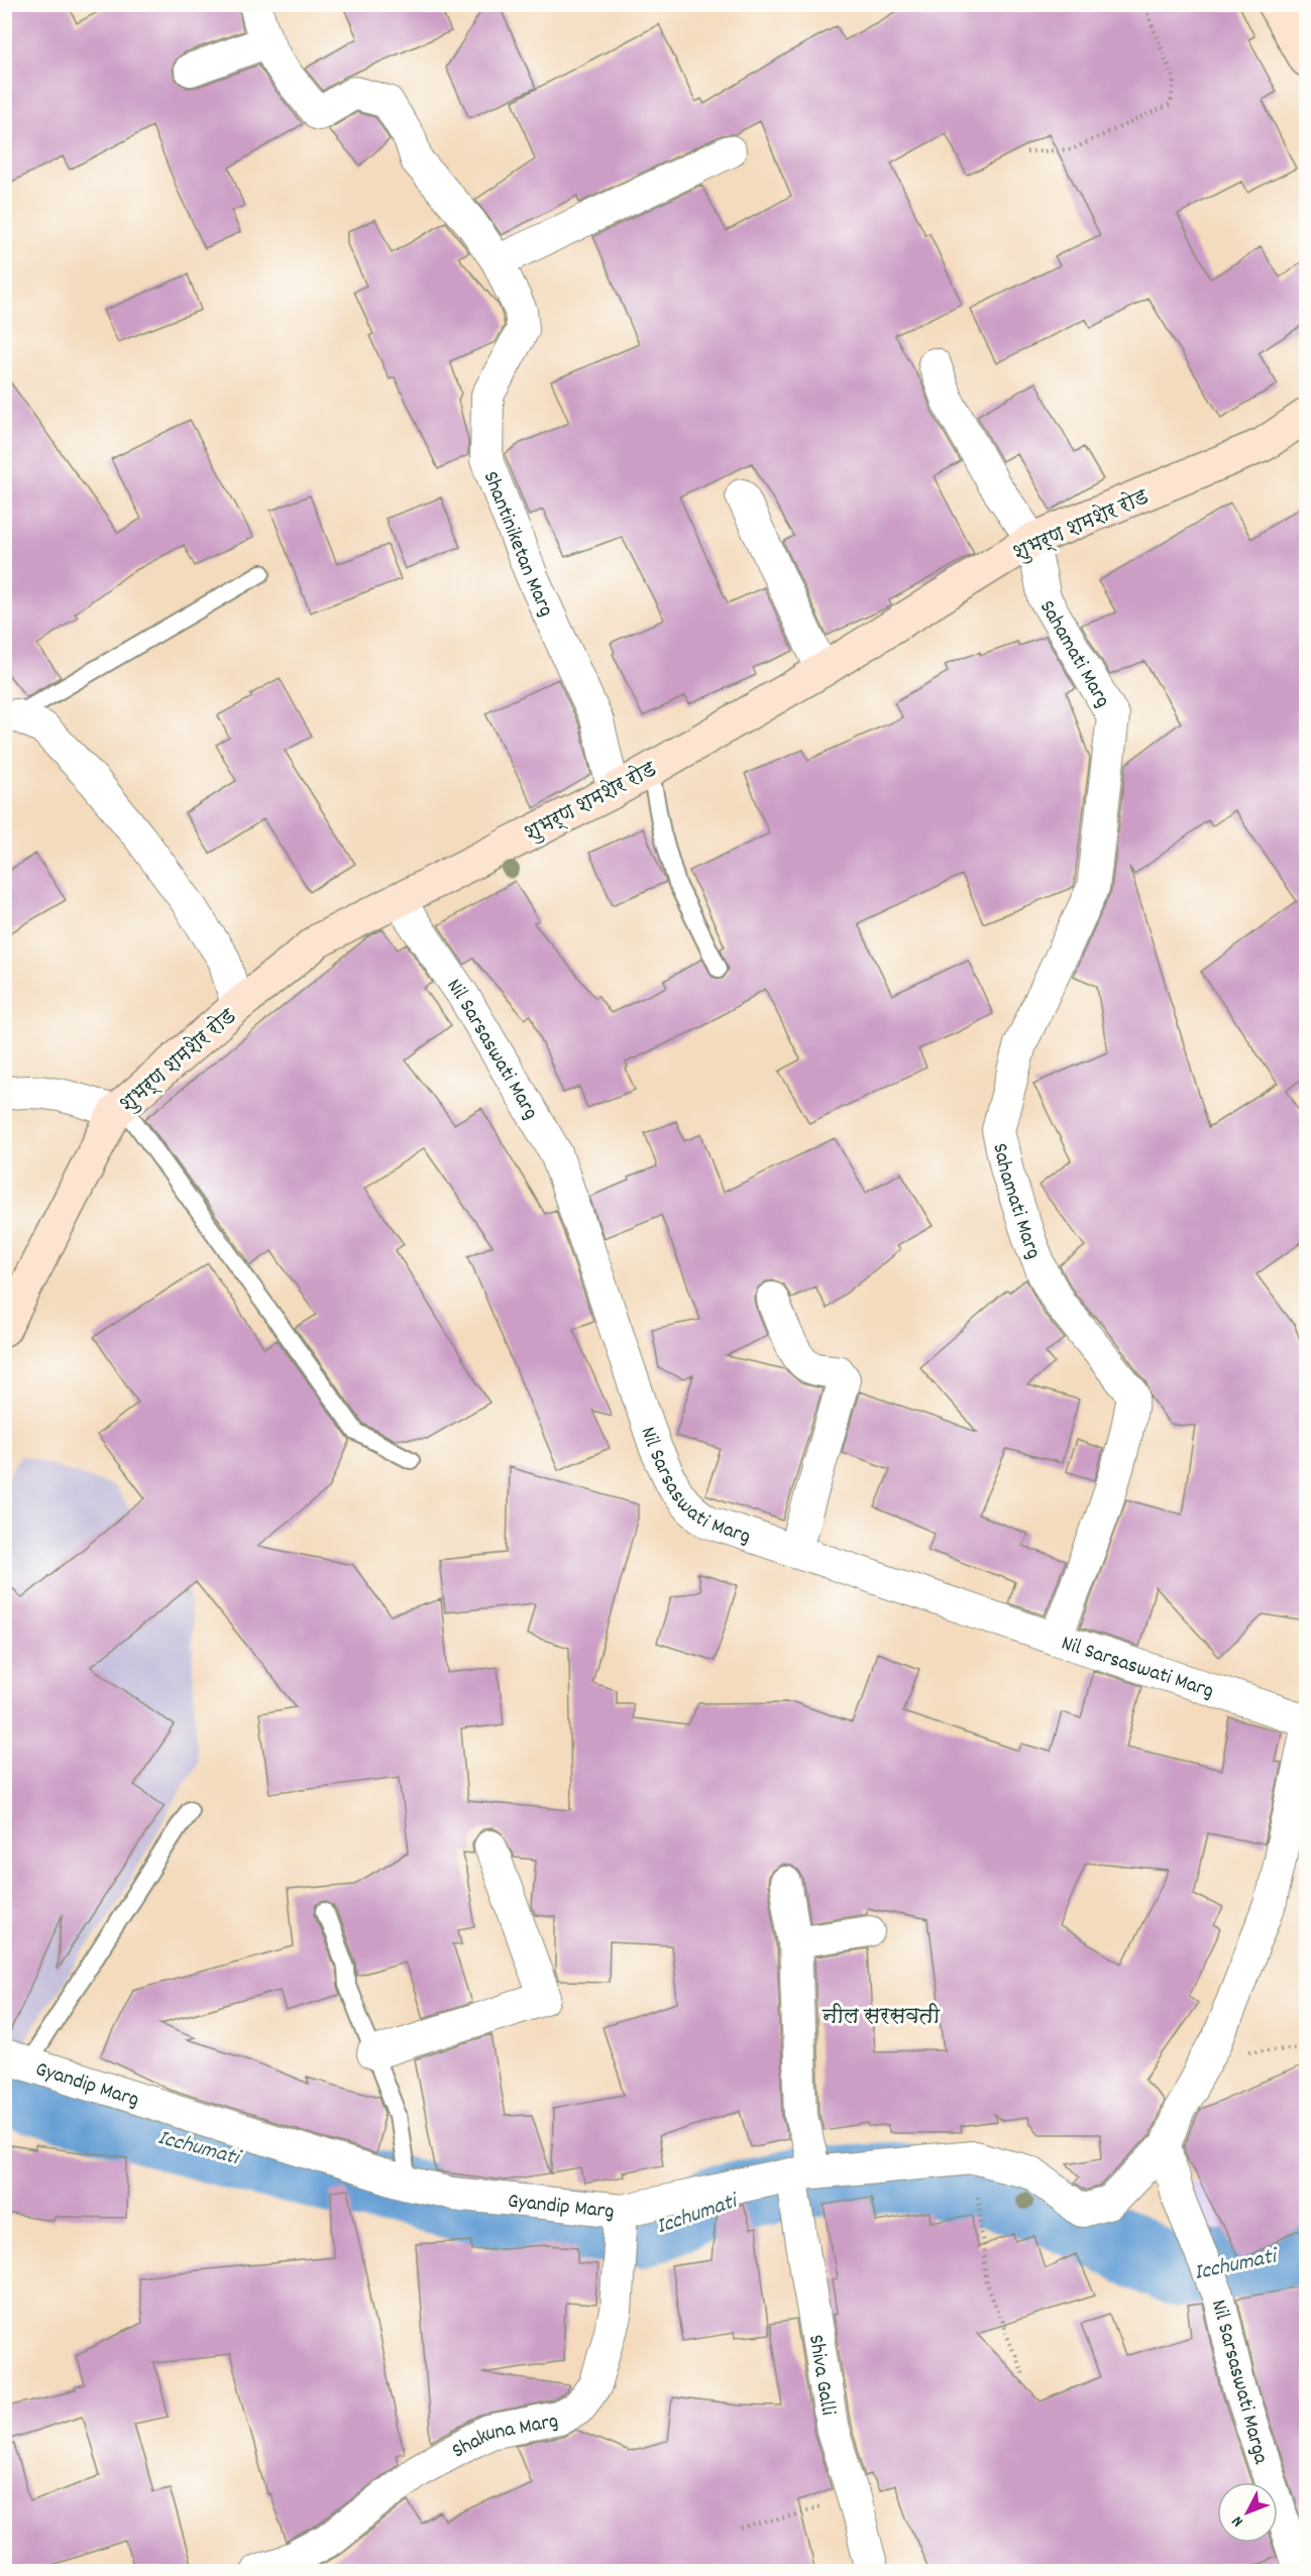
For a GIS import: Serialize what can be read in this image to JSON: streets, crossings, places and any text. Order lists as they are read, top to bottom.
{
  "streets": {
    "main road": ["शुभर्ण शमशेर रोड"],
    "street": [
      "Shantiniketan Marg",
      "Sahamati Marg",
      "Nil Sarsaswati Marg",
      "Gyandip Marg",
      "Shiva Galli",
      "Nil Sarsaswati Marga",
      "Shakuna Marg"
    ]
  },
  "crossings": [
    ["शुभर्ण शमशेर रोड", "Shantiniketan Marg"],
    ["शुभर्ण शमशेर रोड", "Sahamati Marg"],
    ["शुभर्ण शमशेर रोड", "Nil Sarsaswati Marg"],
    ["Sahamati Marg", "Nil Sarsaswati Marg"],
    ["Gyandip Marg", "Shiva Galli"],
    ["Gyandip Marg", "Nil Sarsaswati Marga"],
    ["Gyandip Marg", "Shakuna Marg"]
  ],
  "districts": ["नील सरसवती"],
  "water": ["Icchumati"],
  "north": "bottom left"
}
